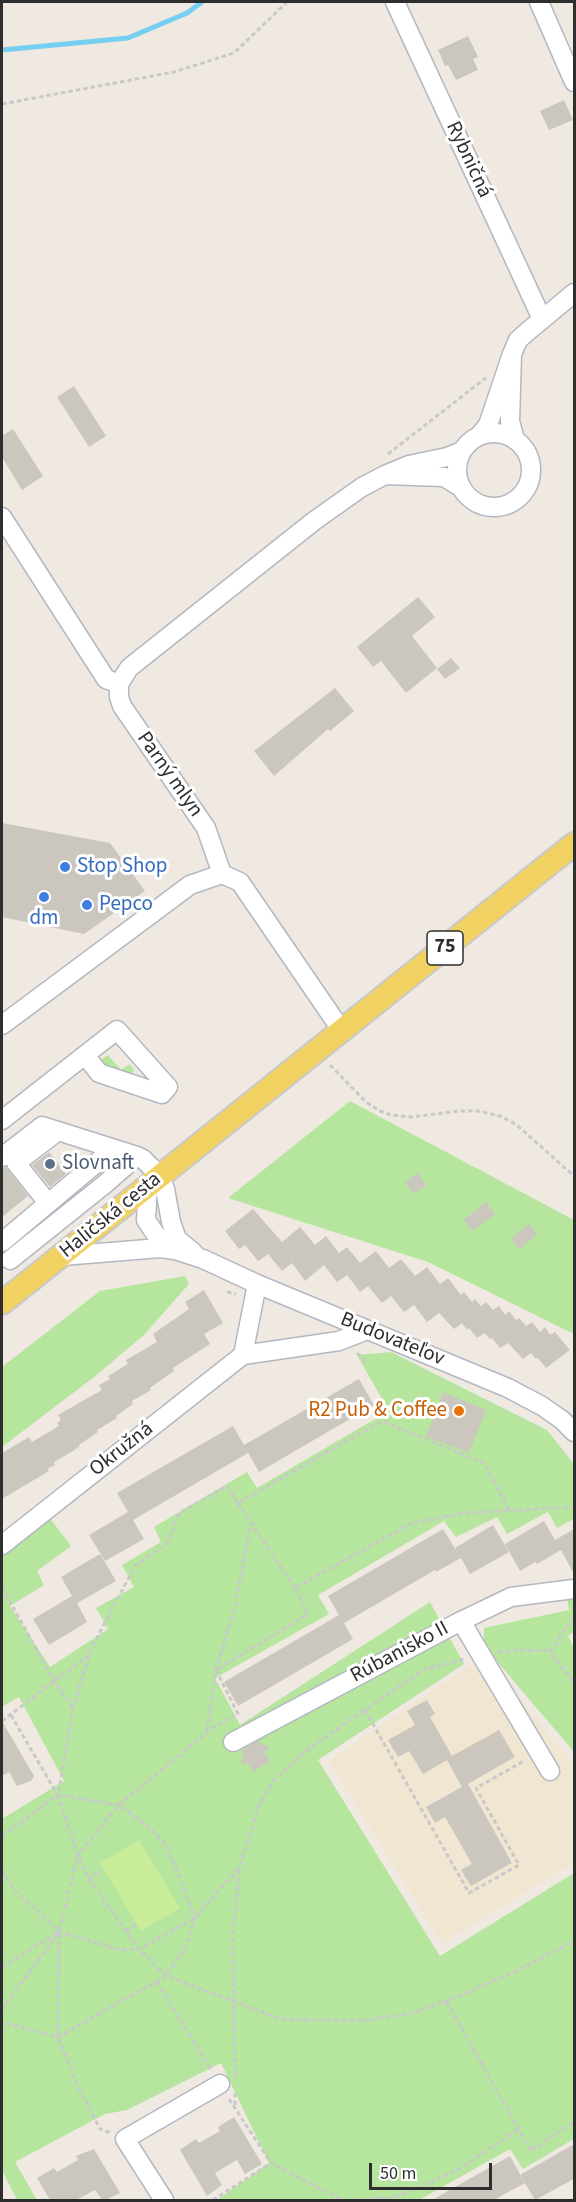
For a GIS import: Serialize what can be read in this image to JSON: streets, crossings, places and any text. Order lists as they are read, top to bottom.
{
  "streets": {
    "main road": ["75", "Haličská cesta"],
    "street": [
      "Rybničná",
      "Parný mlyn",
      "Budovateľov",
      "Okružná",
      "Rúbanisko II"
    ]
  },
  "crossings": [
    ["75", "Haličská cesta"],
    ["Haličská cesta", "Budovateľov"],
    ["Budovateľov", "Okružná"]
  ],
  "places": [
    "Stop Shop",
    "dm",
    "Pepco",
    "Slovnaft",
    "R2 Pub & Coffee"
  ],
  "scale_bar": "50 m"
}
